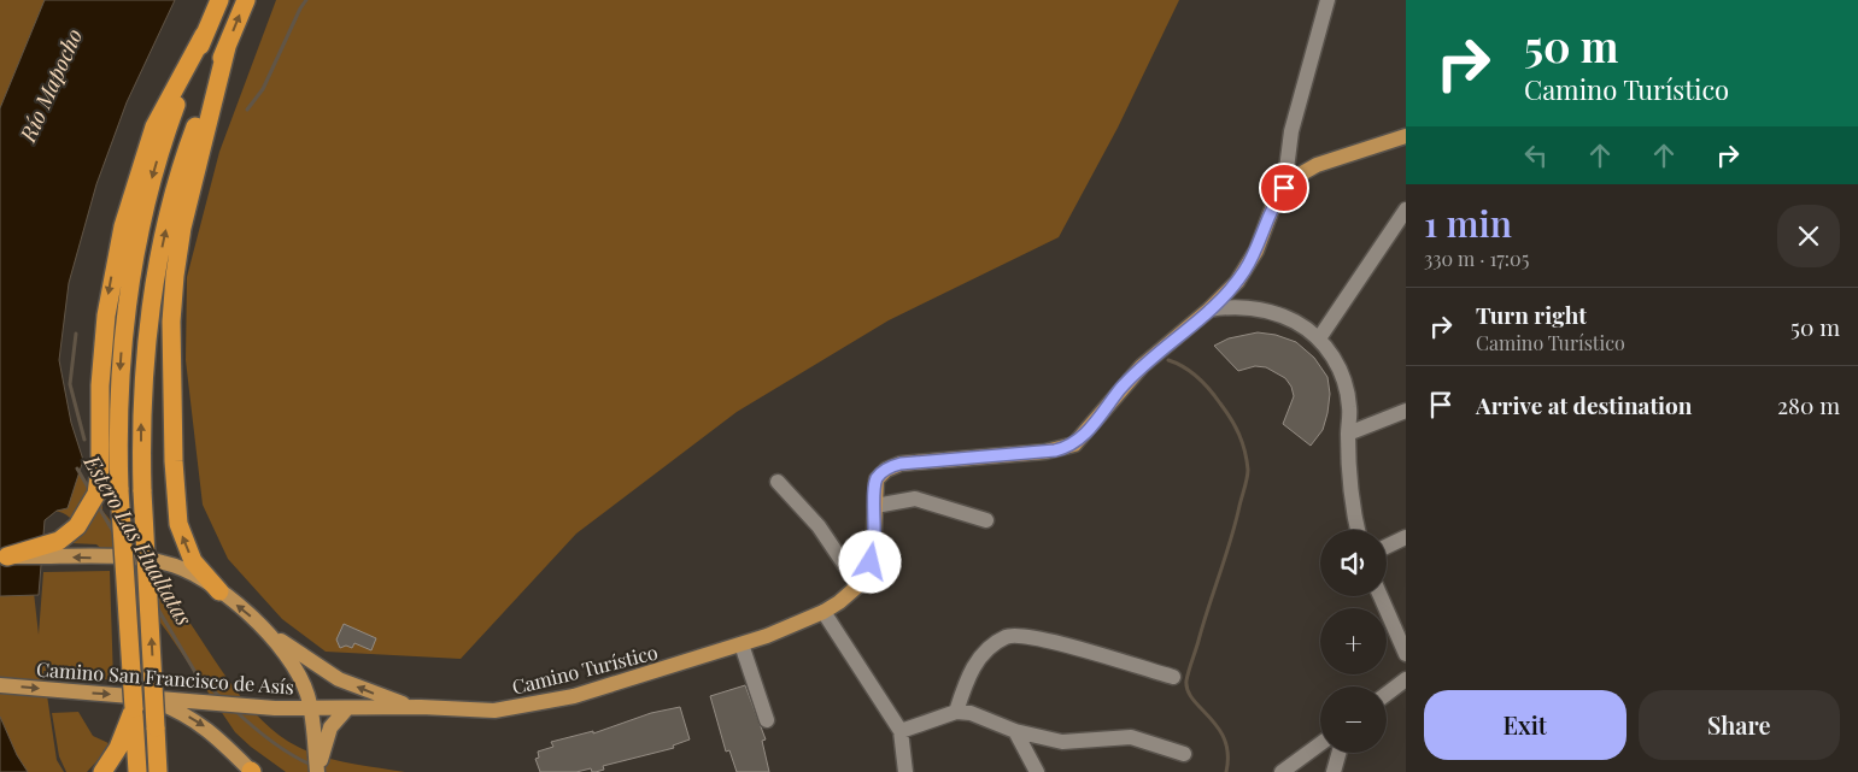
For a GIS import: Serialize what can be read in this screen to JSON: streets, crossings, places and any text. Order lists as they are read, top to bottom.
{
  "streets": {
    "main road": ["Camino Turístico", "Camino San Francisco de Asís"]
  },
  "crossings": [
    ["Camino Turístico", "Camino San Francisco de Asís"]
  ],
  "water": ["Río Mapocho", "Estero Las Hualtatas"],
  "page": {
    "turn": ["50 m", "Camino Turístico"],
    "heading": ["1 min", "330 m · 17:05"],
    "list": [
      {
        "name": "Turn right",
        "note": "Camino Turístico",
        "value": "50 m"
      },
      {
        "name": "Arrive at destination",
        "value": "280 m"
      }
    ],
    "map_buttons": ["+", "−"],
    "buttons": ["Exit", "Share"]
  }
}
